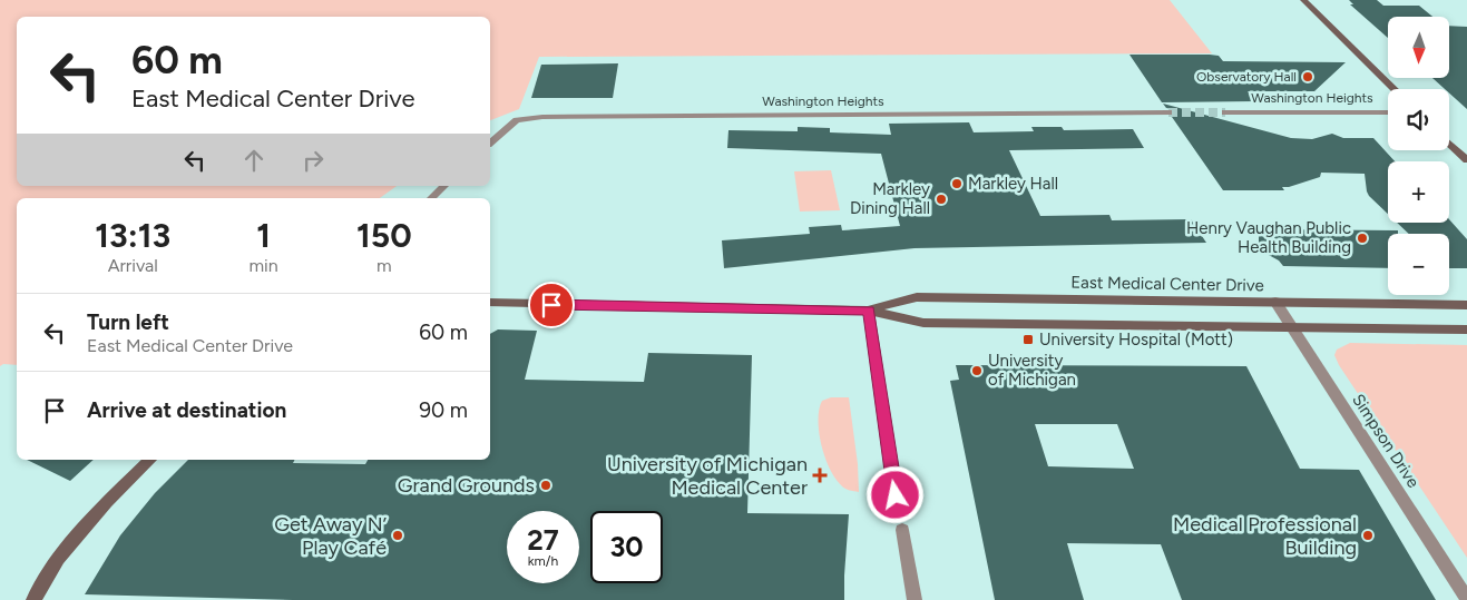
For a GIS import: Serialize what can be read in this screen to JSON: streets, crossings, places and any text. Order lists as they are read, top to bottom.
{
  "streets": {
    "street": ["Washington Heights", "East Medical Center Drive", "Simpson Drive"]
  },
  "crossings": [
    ["East Medical Center Drive", "Simpson Drive"]
  ],
  "places": {
    "other": [
      "Observatory Hall",
      "Markley Hall",
      "Markley Dining Hall",
      "Henry Vaughan Public Health Building",
      "University of Michigan",
      "Grand Grounds",
      "Get Away N’ Play Café",
      "Medical Professional Building"
    ],
    "transit": ["University Hospital (Mott)"],
    "health": ["University of Michigan Medical Center"]
  },
  "north": "bottom",
  "page": {
    "map_buttons": ["+", "−"],
    "turn": ["60 m", "East Medical Center Drive"],
    "eta": [
      "13:13",
      "Arrival",
      "1",
      "min",
      "150",
      "m"
    ],
    "list": [
      {
        "name": "Turn left",
        "note": "East Medical Center Drive",
        "value": "60 m"
      },
      {
        "name": "Arrive at destination",
        "value": "90 m"
      }
    ],
    "speed": "27 km/h",
    "limit": "30"
  }
}
